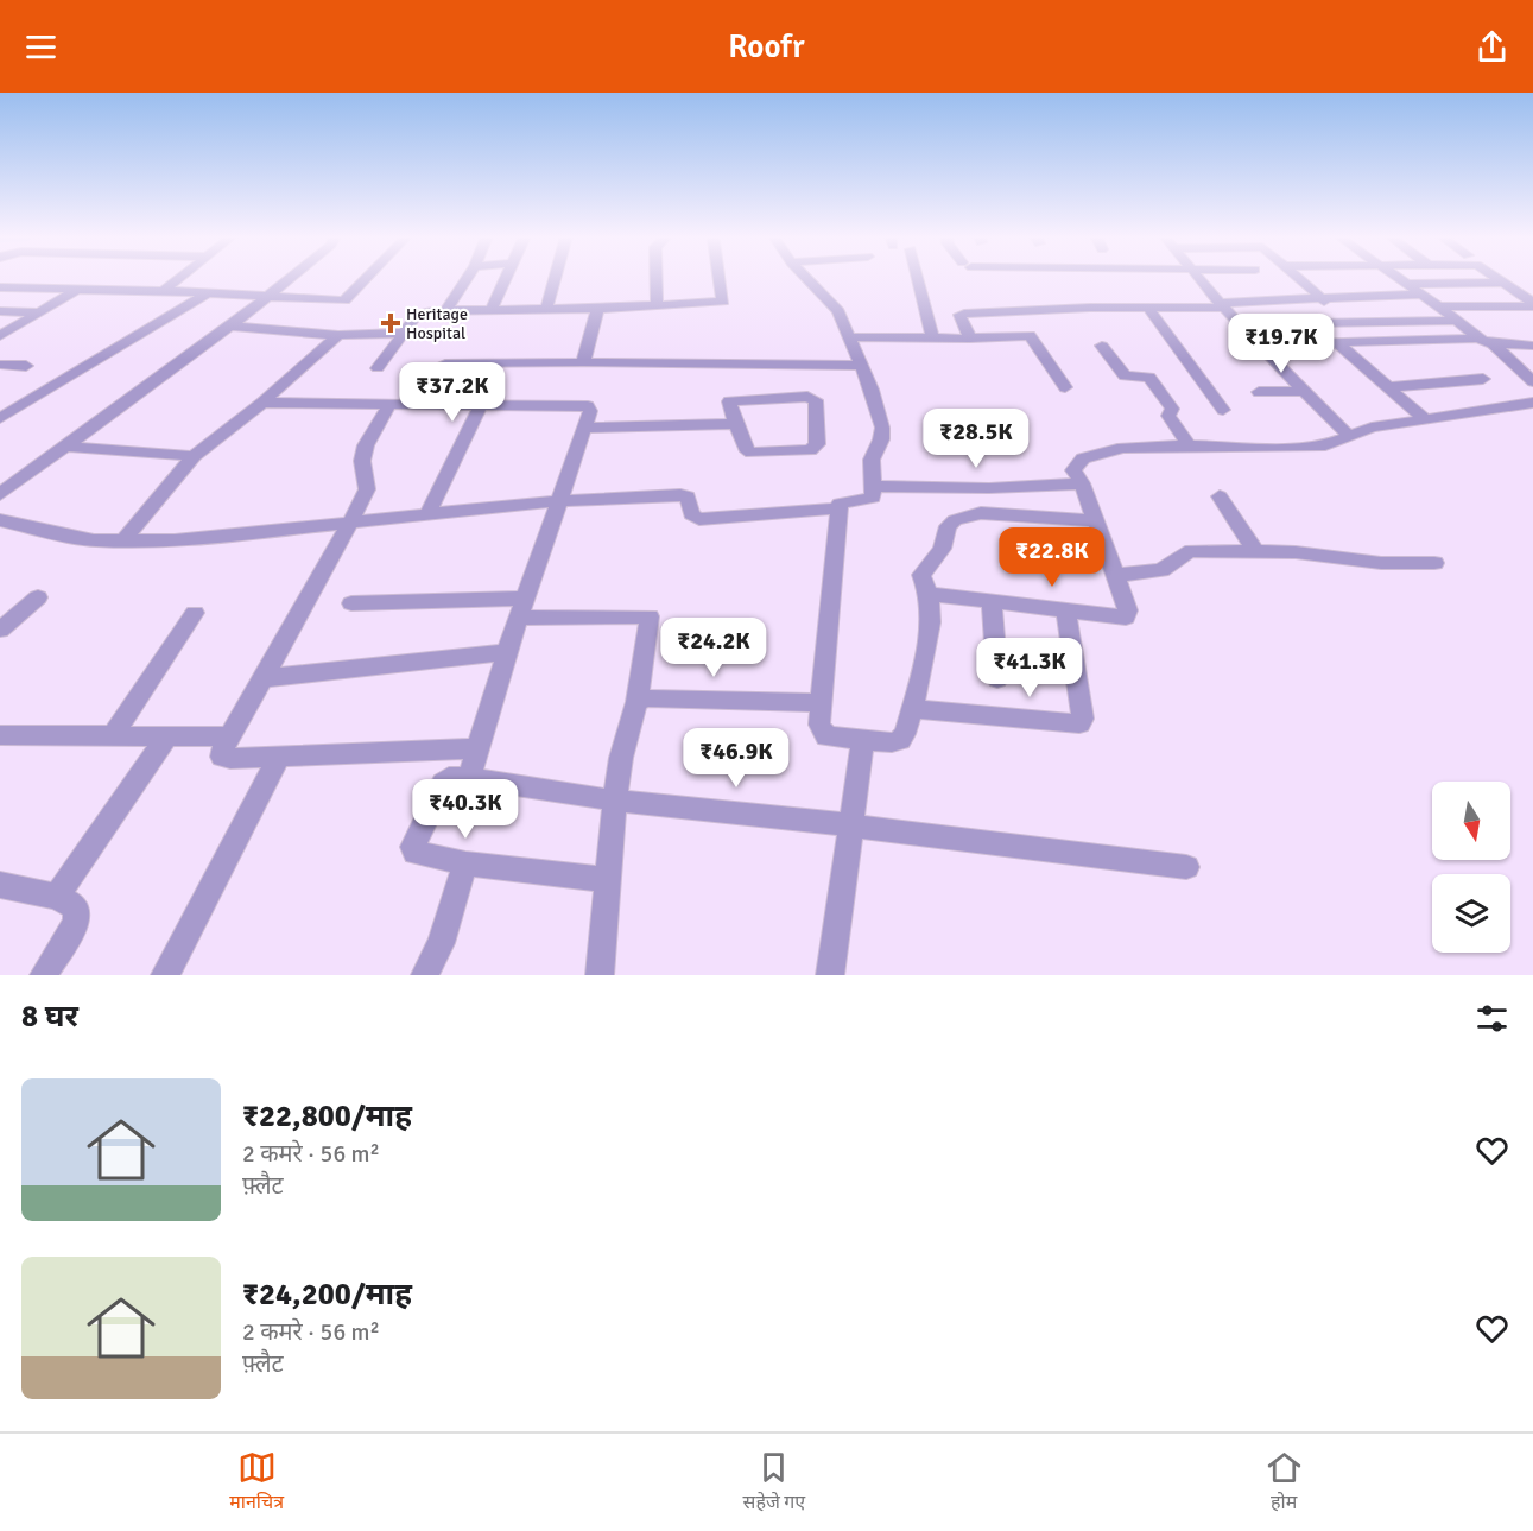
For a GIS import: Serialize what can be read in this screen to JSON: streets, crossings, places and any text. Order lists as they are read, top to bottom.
{
  "places": {
    "health": ["Heritage Hospital"]
  },
  "north": "bottom",
  "page": {
    "header": "Roofr",
    "price": [
      "₹19.7K",
      "₹37.2K",
      "₹28.5K",
      "₹22.8K",
      "₹24.2K",
      "₹41.3K",
      "₹46.9K",
      "₹40.3K"
    ],
    "heading": "8 घर",
    "list": [
      {
        "name": "₹22,800/माह",
        "note": "2 कमरे · 56 m² · फ़्लैट"
      },
      {
        "name": "₹24,200/माह",
        "note": "2 कमरे · 56 m² · फ़्लैट"
      }
    ],
    "tabs": ["मानचित्र", "सहेजे गए", "होम"]
  }
}
